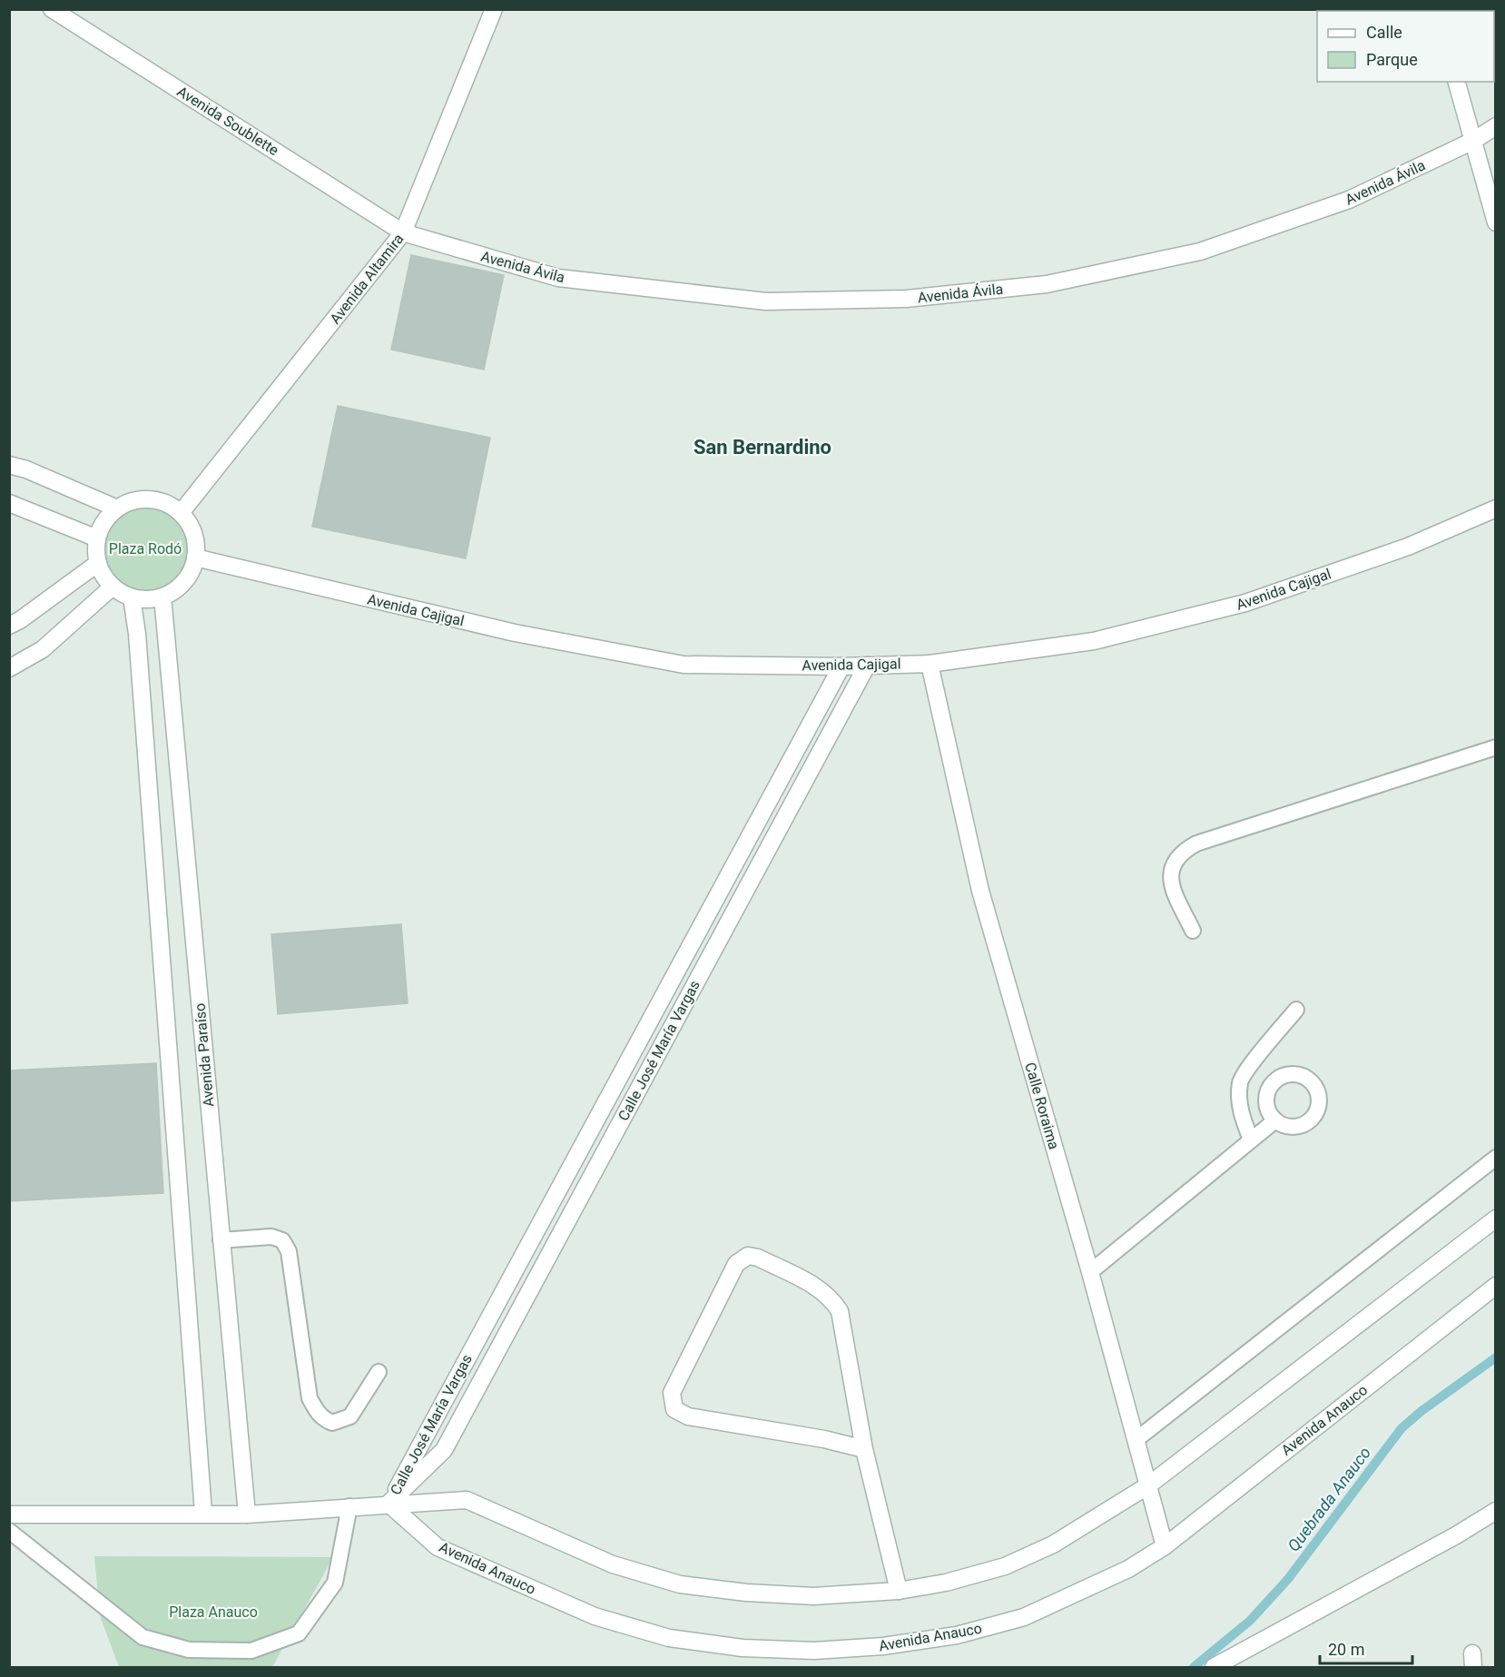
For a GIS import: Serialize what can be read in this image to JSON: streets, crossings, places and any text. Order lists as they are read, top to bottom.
{
  "streets": {
    "street": [
      "Avenida Soublette",
      "Avenida Ávila",
      "Avenida Altamira",
      "Avenida Cajigal",
      "Calle José María Vargas",
      "Avenida Paraíso",
      "Calle Roraima",
      "Avenida Anauco"
    ]
  },
  "crossings": [
    ["Avenida Soublette", "Avenida Ávila"],
    ["Avenida Soublette", "Avenida Altamira"],
    ["Avenida Ávila", "Avenida Altamira"],
    ["Avenida Altamira", "Avenida Cajigal"],
    ["Avenida Altamira", "Avenida Paraíso"],
    ["Avenida Cajigal", "Calle José María Vargas"],
    ["Avenida Cajigal", "Avenida Paraíso"],
    ["Avenida Cajigal", "Calle Roraima"],
    ["Calle José María Vargas", "Avenida Anauco"],
    ["Calle Roraima", "Avenida Anauco"]
  ],
  "districts": ["San Bernardino"],
  "water": ["Quebrada Anauco"],
  "parks": ["Plaza Rodó", "Plaza Anauco"],
  "legend": ["Calle", "Parque"],
  "scale_bar": "20 m"
}
